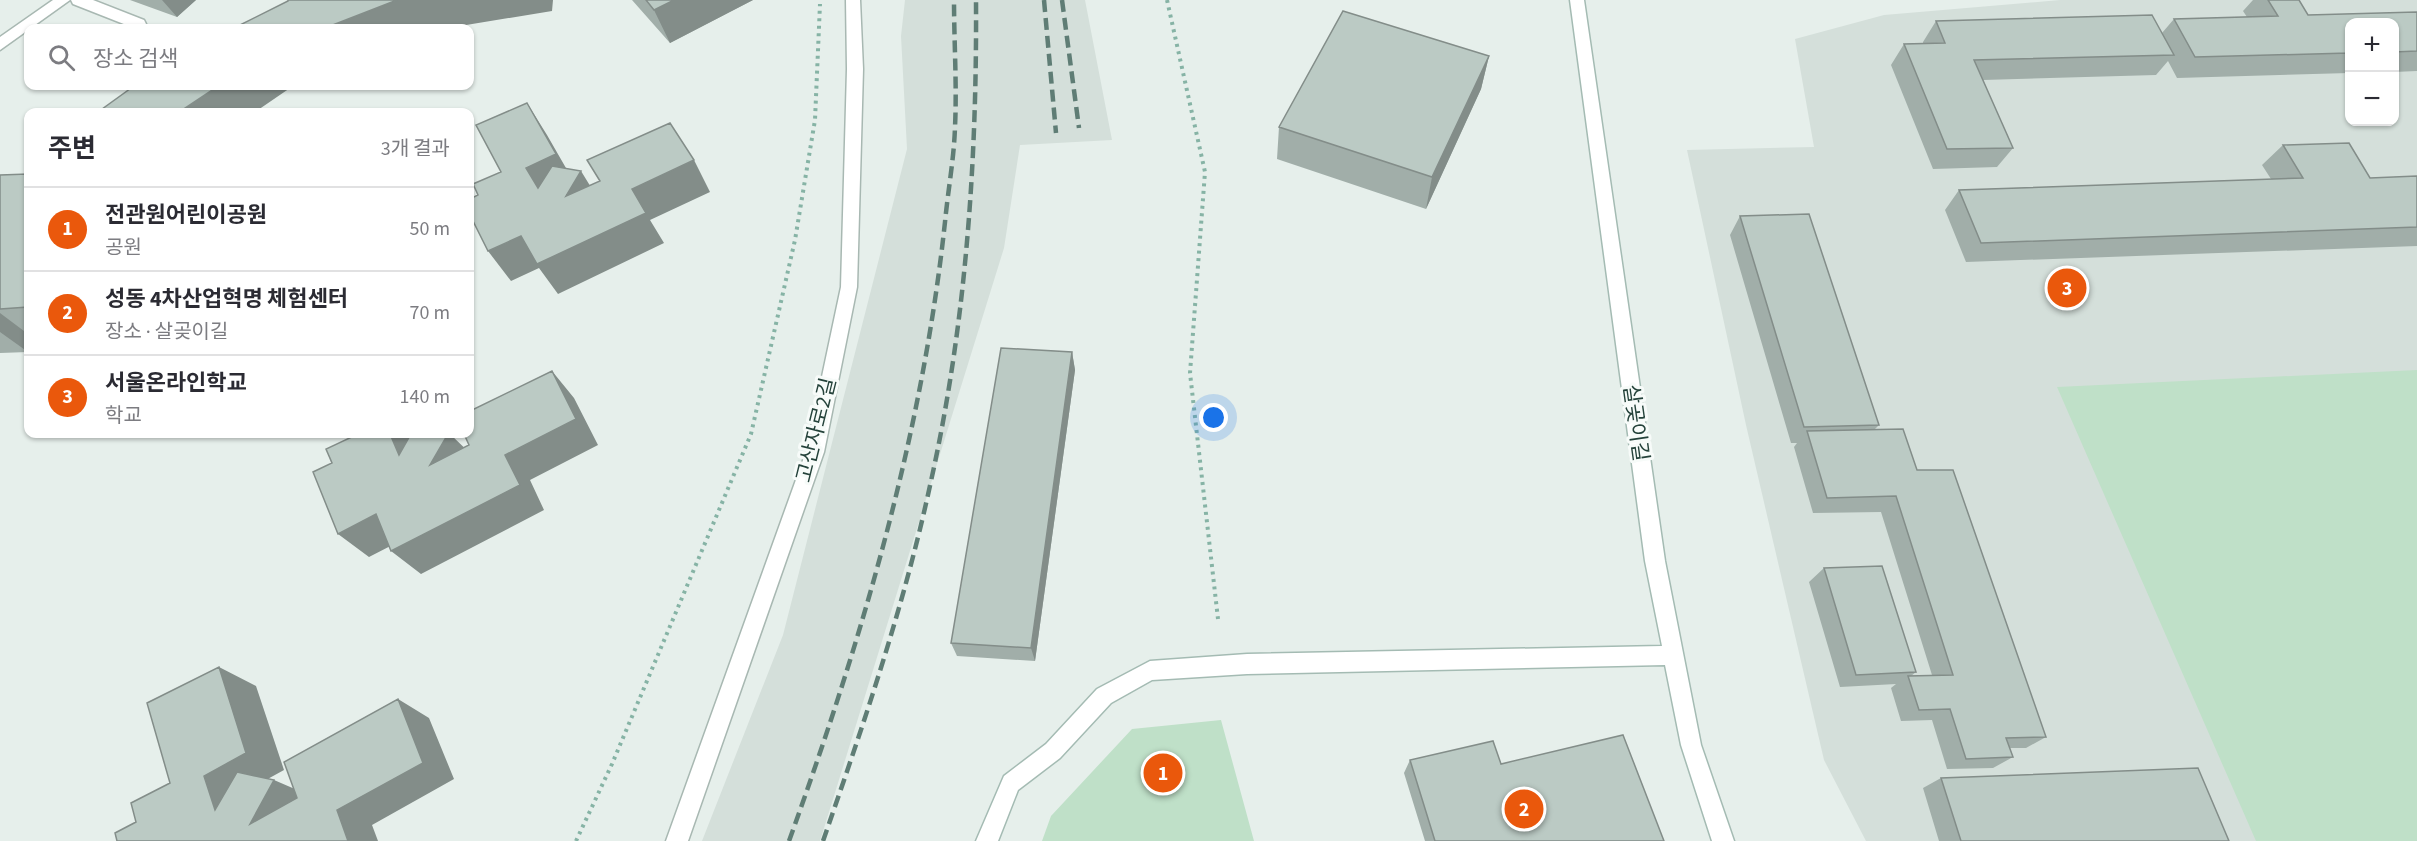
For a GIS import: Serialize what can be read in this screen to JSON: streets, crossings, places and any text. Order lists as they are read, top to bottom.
{
  "streets": {
    "street": ["살곶이길", "고산자로2길"]
  },
  "page": {
    "map_buttons": ["+", "−"],
    "search": "장소 검색",
    "heading": ["주변", "3개 결과"],
    "list": [
      {
        "mark": "1",
        "name": "전관원어린이공원",
        "note": "공원",
        "value": "50 m"
      },
      {
        "mark": "2",
        "name": "성동 4차산업혁명 체험센터",
        "note": "장소 · 살곶이길",
        "value": "70 m"
      },
      {
        "mark": "3",
        "name": "서울온라인학교",
        "note": "학교",
        "value": "140 m"
      }
    ],
    "pins": ["3", "1", "2"]
  }
}
